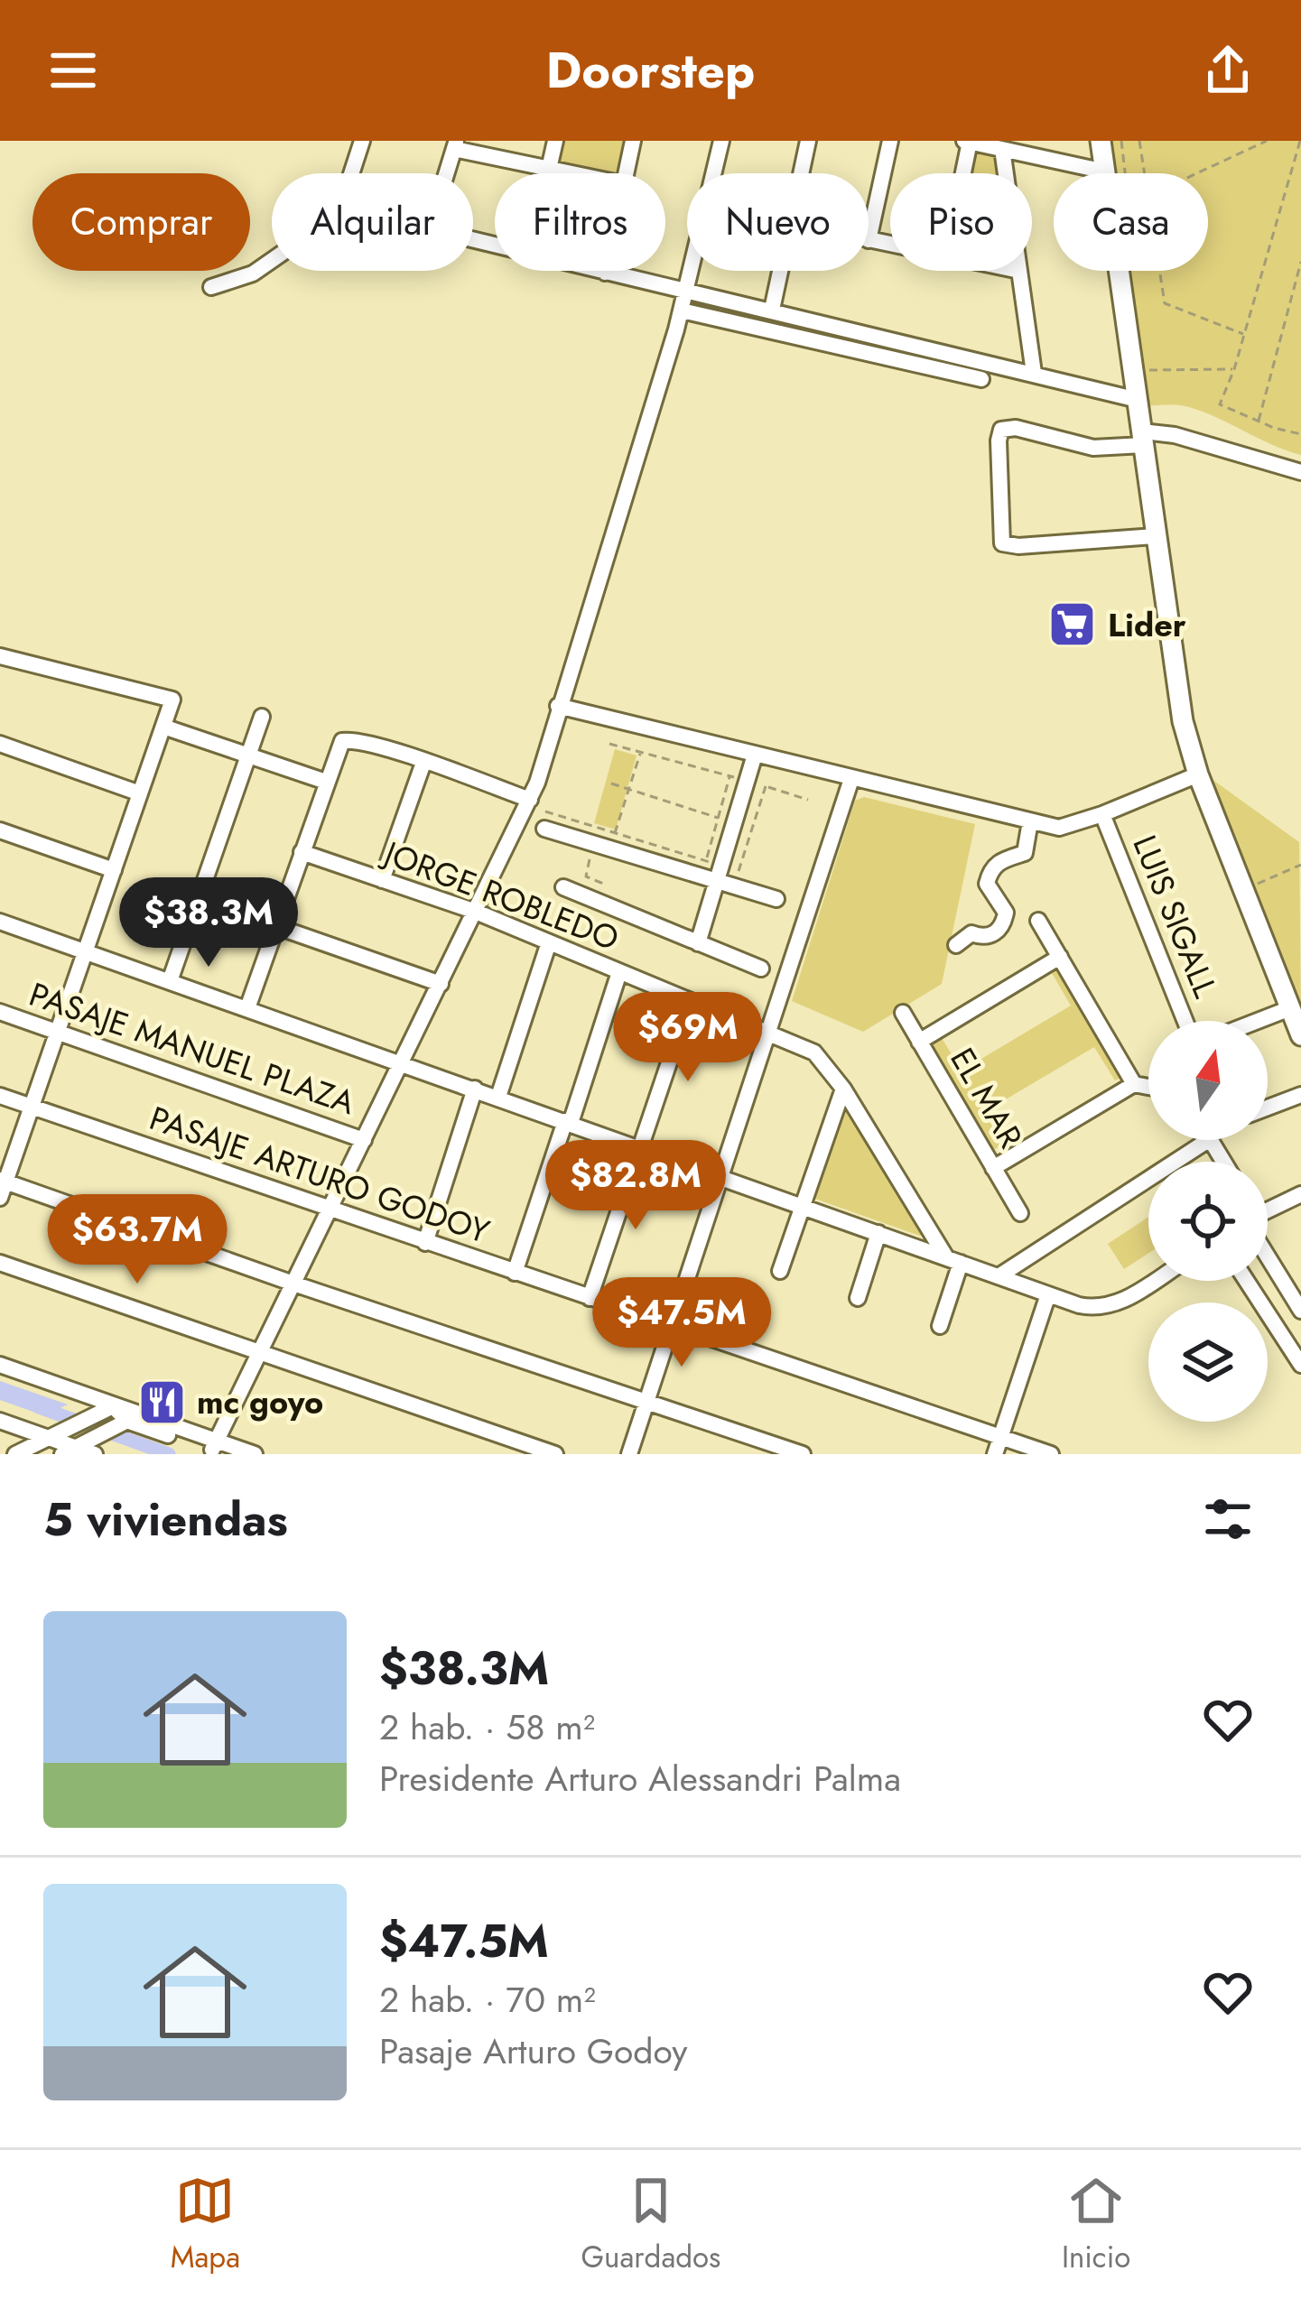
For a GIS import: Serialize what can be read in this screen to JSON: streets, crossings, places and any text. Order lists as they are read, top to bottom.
{
  "streets": {
    "street": [
      "JORGE ROBLEDO",
      "LUIS SIGALL",
      "PASAJE MANUEL PLAZA",
      "EL MAR",
      "PASAJE ARTURO GODOY"
    ]
  },
  "places": {
    "supermarket": ["Lider"],
    "restaurant": ["mc goyo"]
  },
  "north": "top",
  "page": {
    "header": "Doorstep",
    "chip": [
      "Comprar",
      "Alquilar",
      "Filtros",
      "Nuevo",
      "Piso",
      "Casa"
    ],
    "price": [
      "$38.3M",
      "$69M",
      "$82.8M",
      "$63.7M",
      "$47.5M"
    ],
    "heading": "5 viviendas",
    "list": [
      {
        "name": "$38.3M",
        "note": "2 hab. · 58 m² · Presidente Arturo Alessandri Palma"
      },
      {
        "name": "$47.5M",
        "note": "2 hab. · 70 m² · Pasaje Arturo Godoy"
      }
    ],
    "tabs": ["Mapa", "Guardados", "Inicio"]
  }
}
